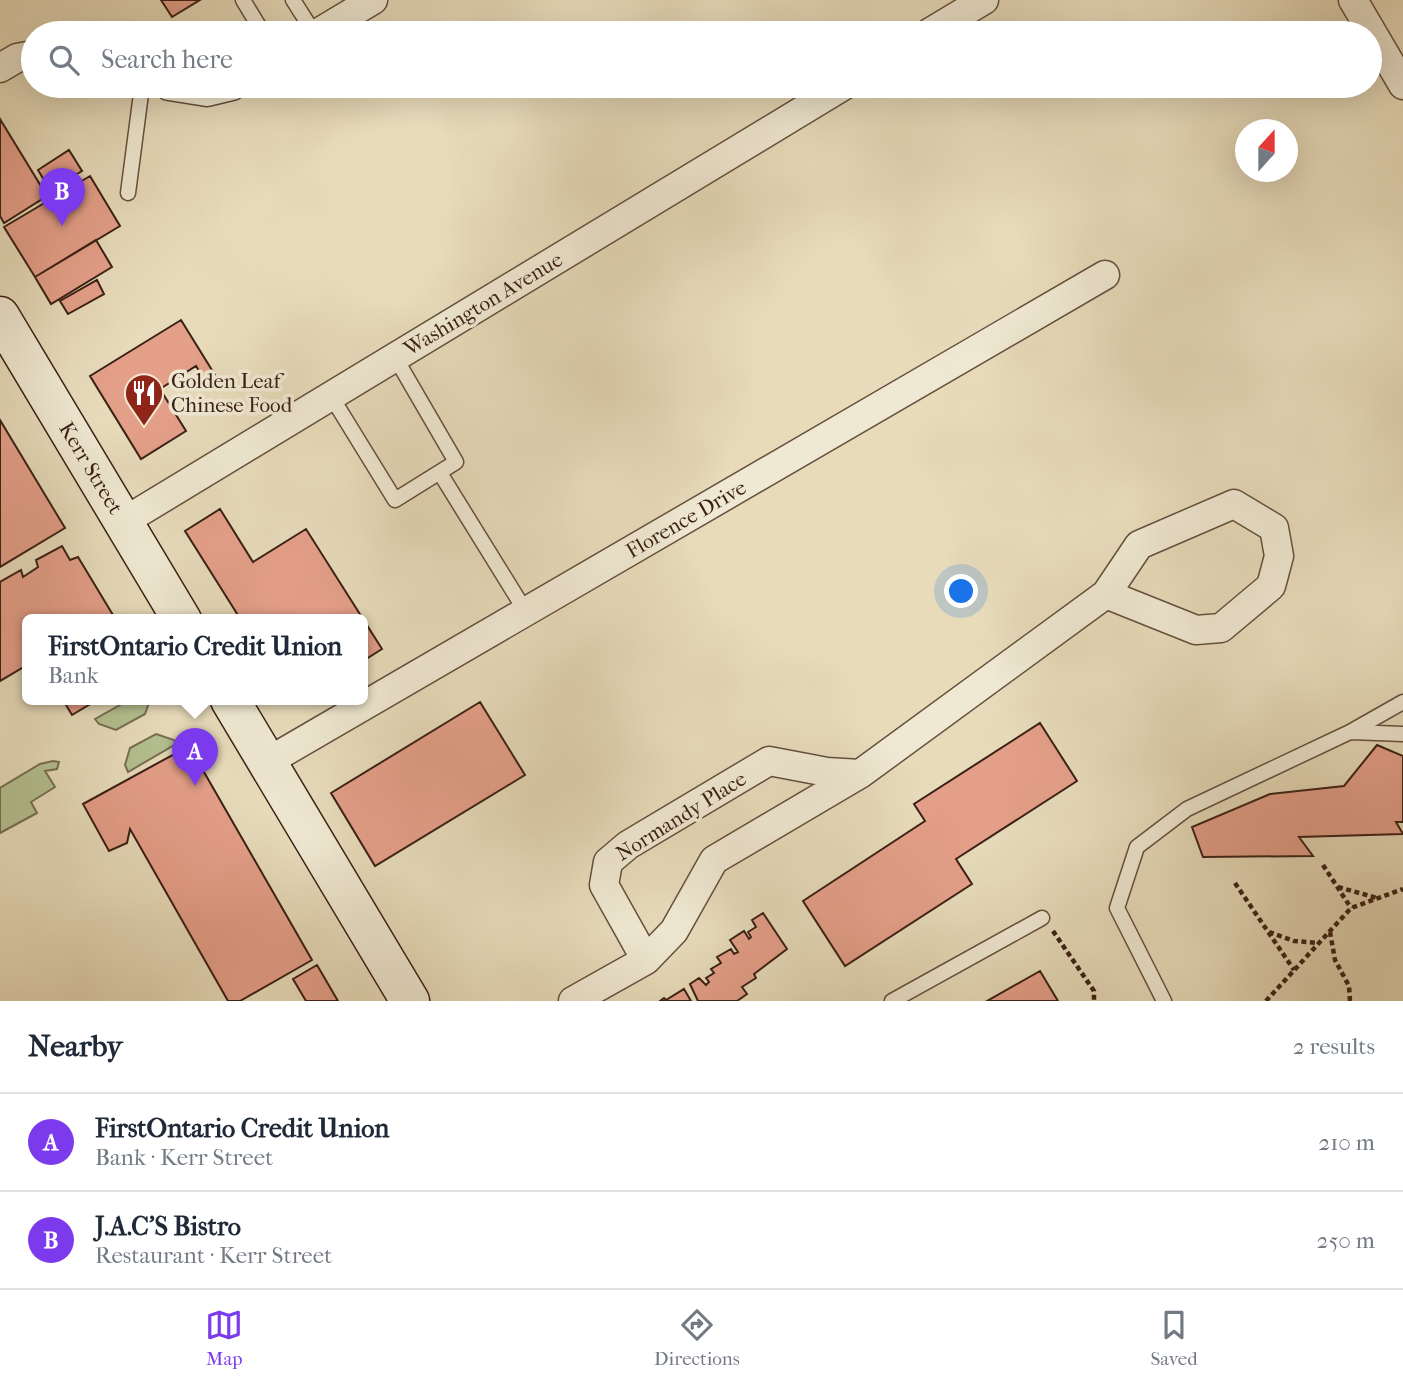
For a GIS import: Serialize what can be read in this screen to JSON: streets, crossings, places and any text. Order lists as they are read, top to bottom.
{
  "streets": {
    "main road": ["Kerr Street"],
    "street": ["Washington Avenue", "Florence Drive", "Normandy Place"]
  },
  "crossings": [
    ["Washington Avenue", "Kerr Street"]
  ],
  "places": {
    "restaurant": ["Golden Leaf Chinese Food"]
  },
  "north": "top",
  "page": {
    "search": "Search here",
    "pins": ["B", "A"],
    "popup": ["FirstOntario Credit Union", "Bank"],
    "heading": ["Nearby", "2 results"],
    "list": [
      {
        "mark": "A",
        "name": "FirstOntario Credit Union",
        "note": "Bank · Kerr Street",
        "value": "210 m"
      },
      {
        "mark": "B",
        "name": "J.A.C’S Bistro",
        "note": "Restaurant · Kerr Street",
        "value": "250 m"
      }
    ],
    "nav": ["Map", "Directions", "Saved"]
  }
}
